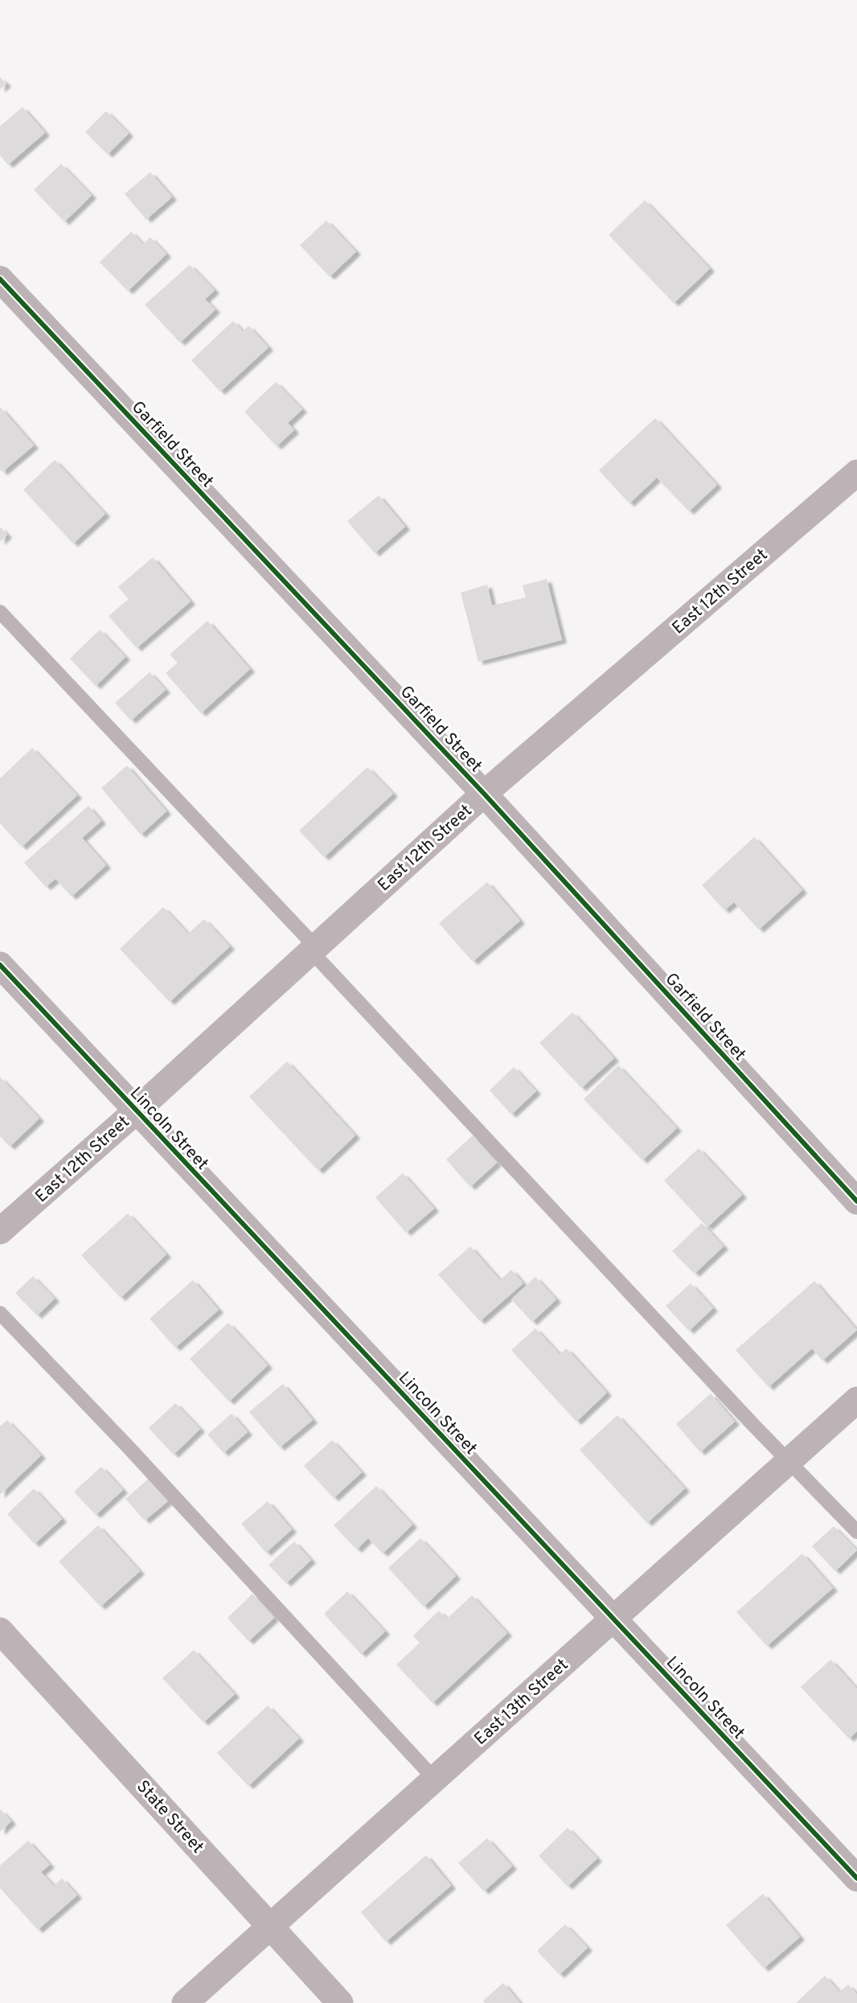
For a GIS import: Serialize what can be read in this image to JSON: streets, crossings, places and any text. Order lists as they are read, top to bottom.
{
  "streets": {
    "street": [
      "Garfield Street",
      "East 12th Street",
      "Lincoln Street",
      "East 13th Street",
      "State Street"
    ]
  },
  "crossings": [
    ["Garfield Street", "East 12th Street"],
    ["East 12th Street", "Lincoln Street"],
    ["Lincoln Street", "East 13th Street"],
    ["East 13th Street", "State Street"]
  ]
}
